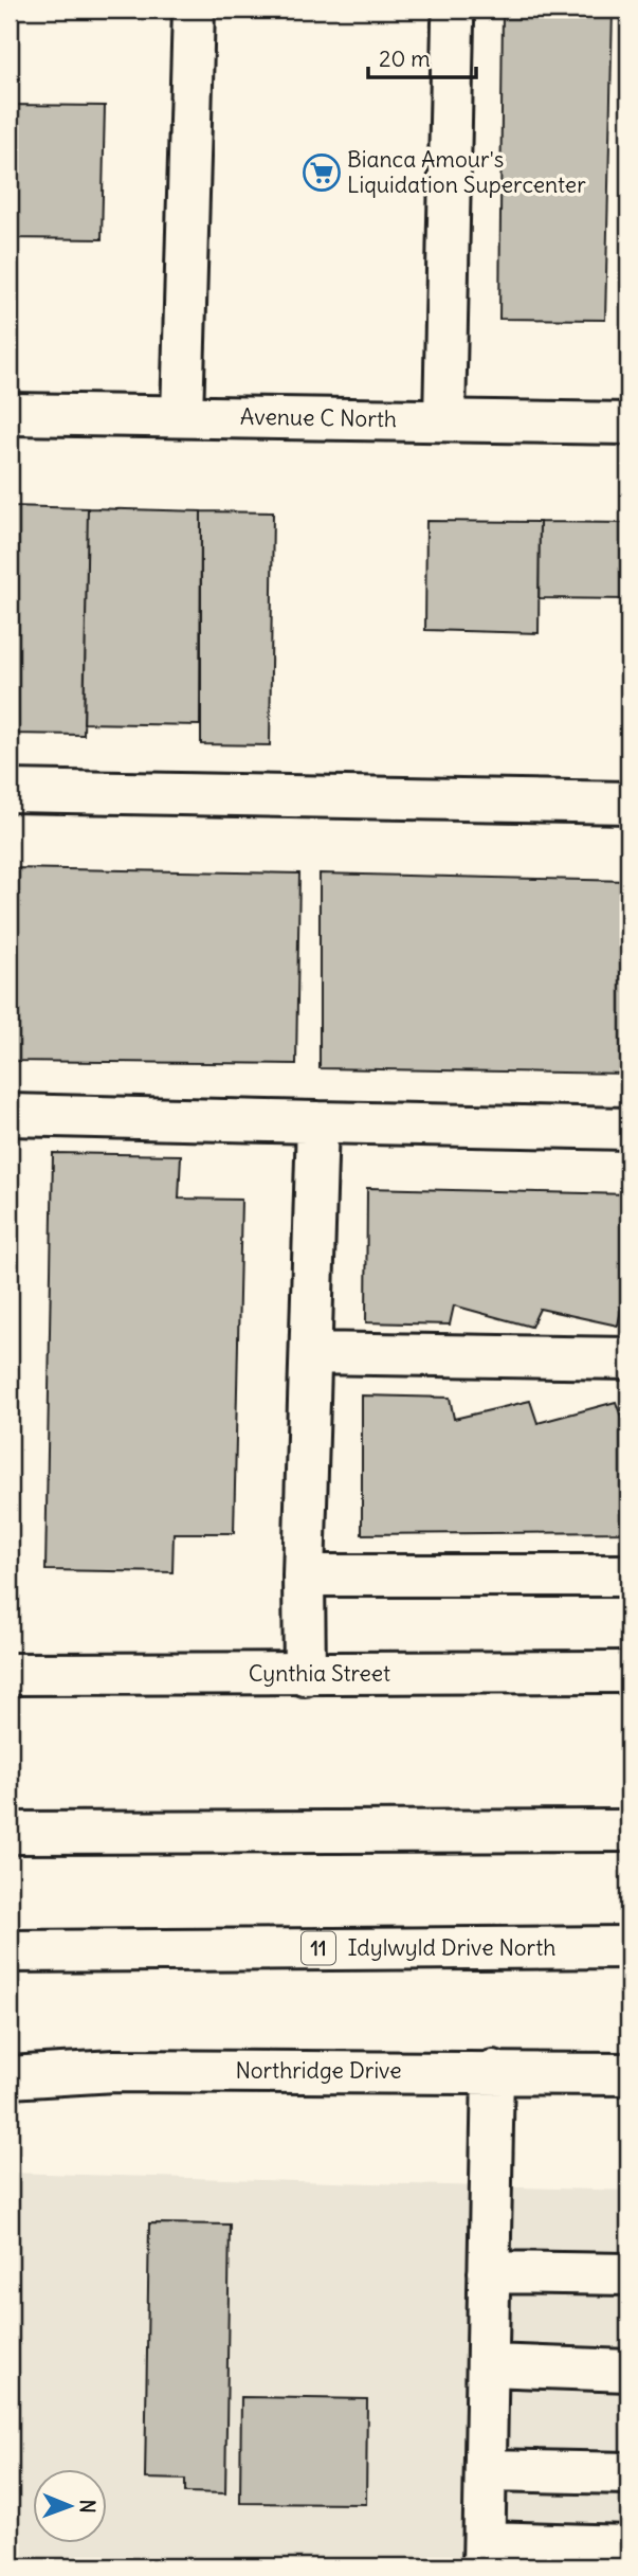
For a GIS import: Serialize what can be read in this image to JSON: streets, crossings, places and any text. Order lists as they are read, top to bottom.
{
  "streets": {
    "main road": [
      "Avenue C North",
      "Cynthia Street",
      "11",
      "Idylwyld Drive North",
      "Northridge Drive"
    ]
  },
  "places": {
    "supermarket": ["Bianca Amour's Liquidation Supercenter"]
  },
  "scale_bar": "20 m",
  "north": "right"
}
